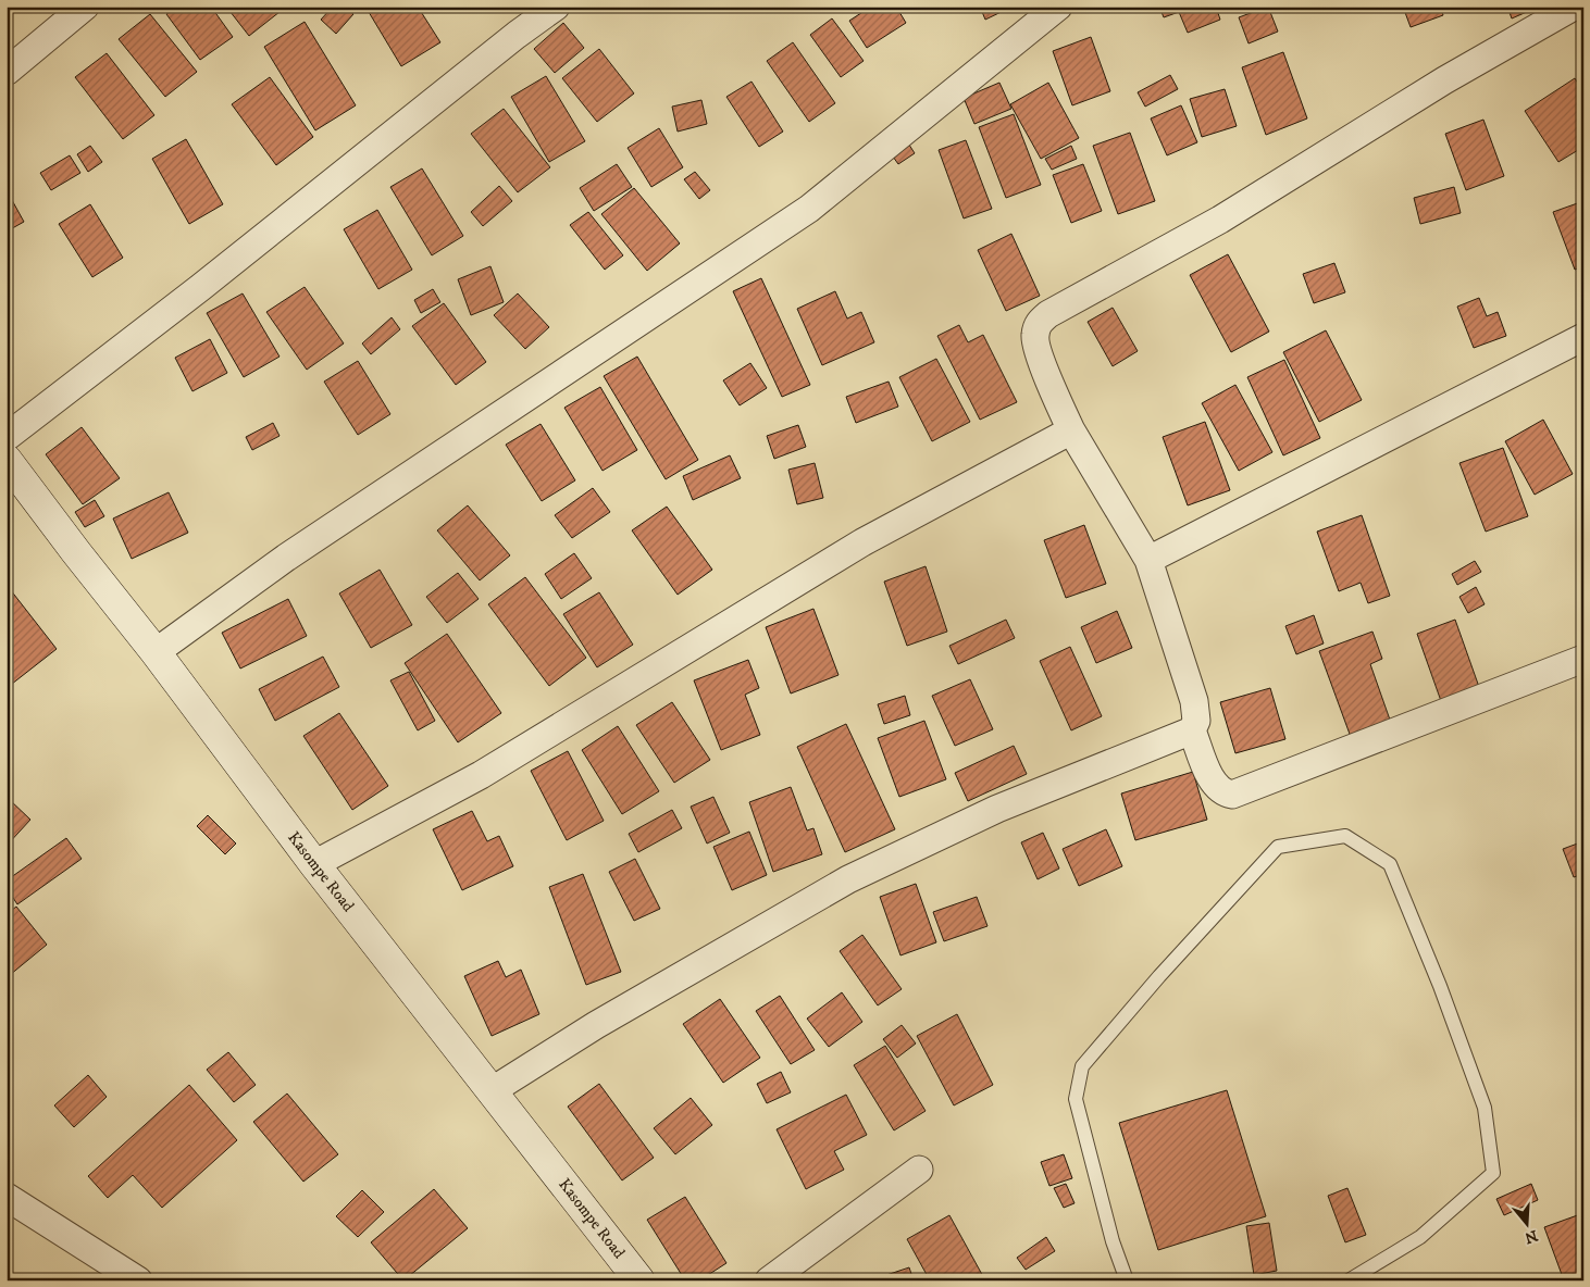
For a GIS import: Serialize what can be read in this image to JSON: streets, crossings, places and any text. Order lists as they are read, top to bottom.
{
  "streets": {
    "street": ["Kasompe Road"]
  },
  "north": "bottom"
}
